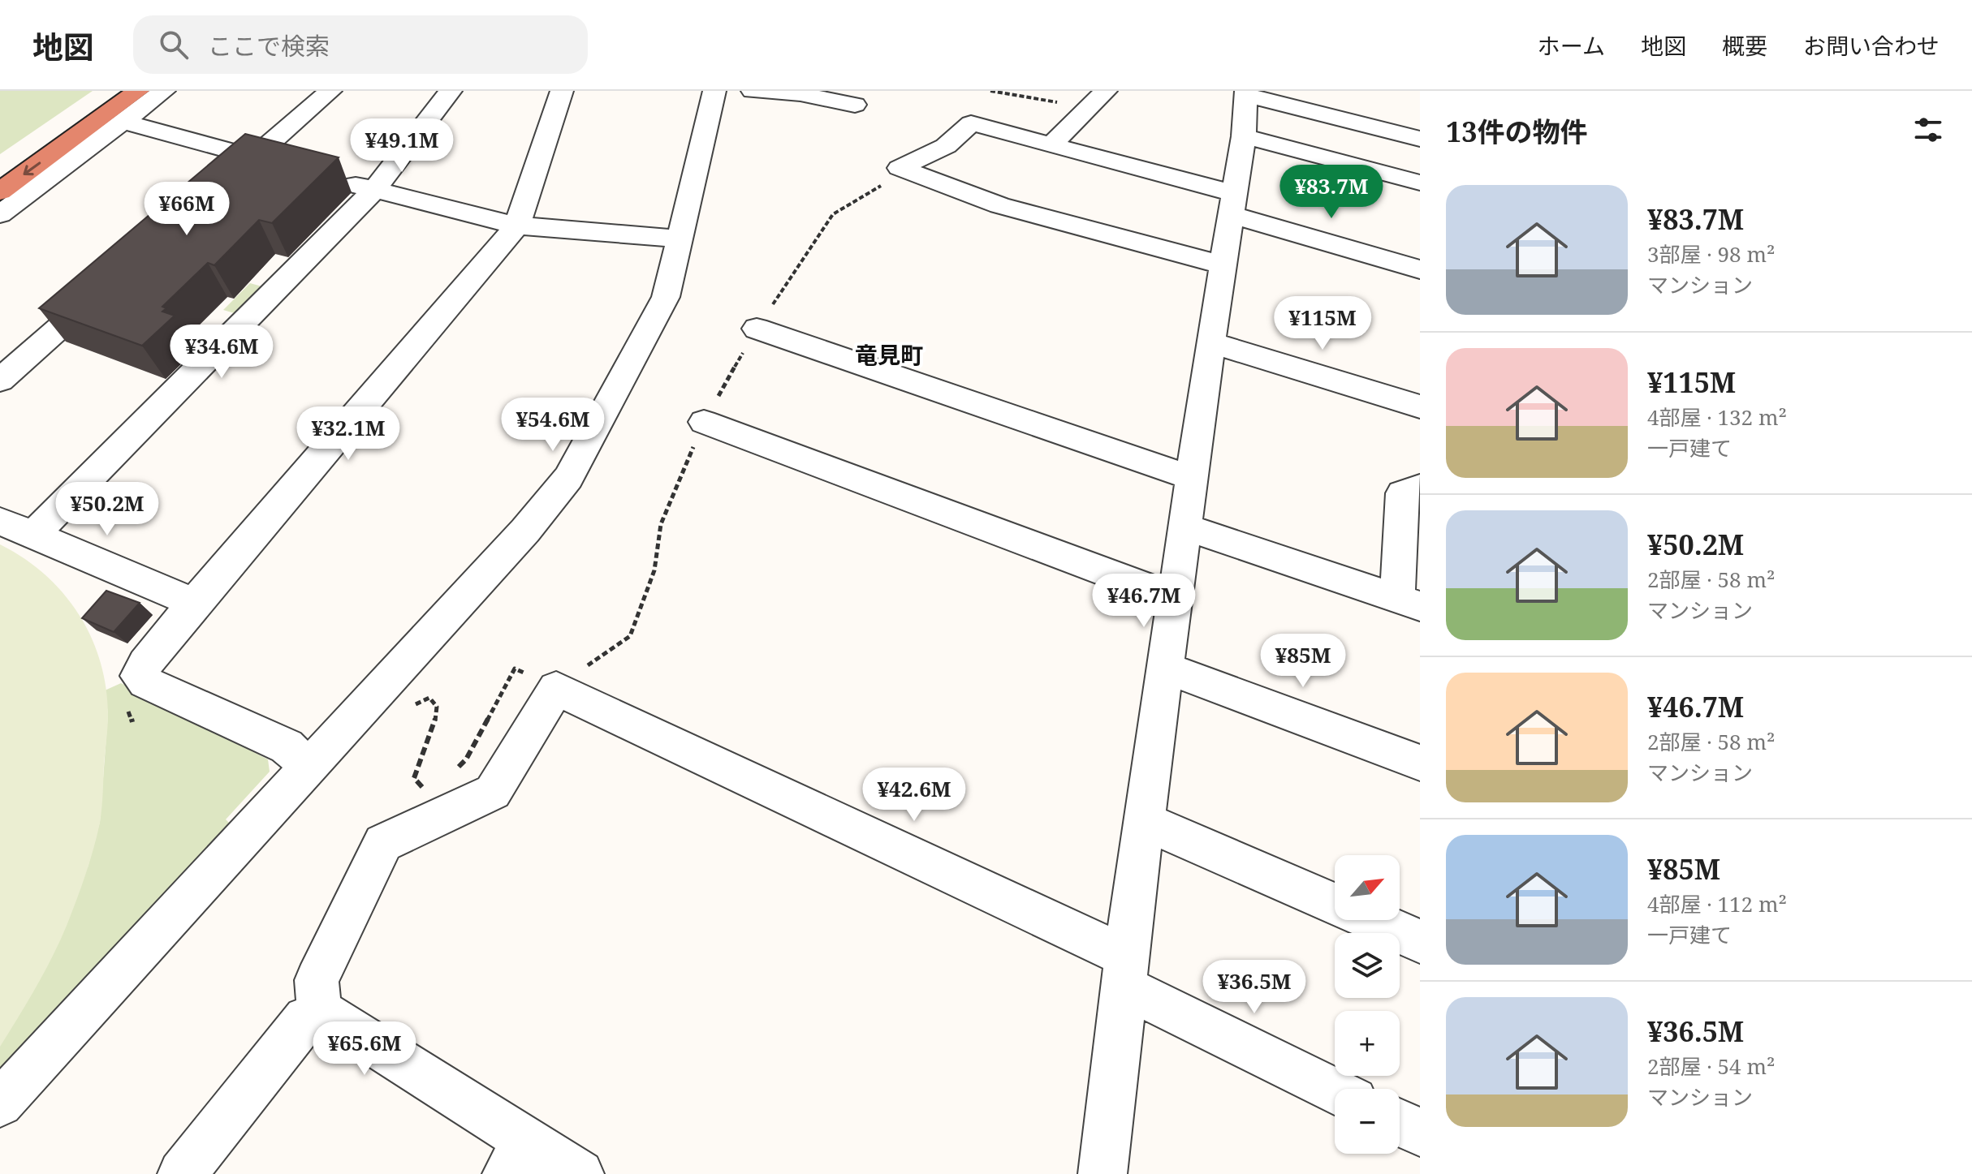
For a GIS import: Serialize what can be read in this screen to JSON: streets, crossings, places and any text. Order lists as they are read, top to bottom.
{
  "districts": ["竜見町"],
  "north": "top right",
  "page": {
    "header": "地図",
    "search": "ここで検索",
    "nav": [
      "ホーム",
      "地図",
      "概要",
      "お問い合わせ"
    ],
    "heading": "13件の物件",
    "price": [
      "¥49.1M",
      "¥83.7M",
      "¥66M",
      "¥115M",
      "¥34.6M",
      "¥54.6M",
      "¥32.1M",
      "¥50.2M",
      "¥46.7M",
      "¥85M",
      "¥42.6M",
      "¥36.5M",
      "¥65.6M"
    ],
    "list": [
      {
        "name": "¥83.7M",
        "note": "3部屋 · 98 m² · マンション"
      },
      {
        "name": "¥115M",
        "note": "4部屋 · 132 m² · 一戸建て"
      },
      {
        "name": "¥50.2M",
        "note": "2部屋 · 58 m² · マンション"
      },
      {
        "name": "¥46.7M",
        "note": "2部屋 · 58 m² · マンション"
      },
      {
        "name": "¥85M",
        "note": "4部屋 · 112 m² · 一戸建て"
      },
      {
        "name": "¥36.5M",
        "note": "2部屋 · 54 m² · マンション"
      }
    ],
    "map_buttons": ["+", "−"]
  }
}
